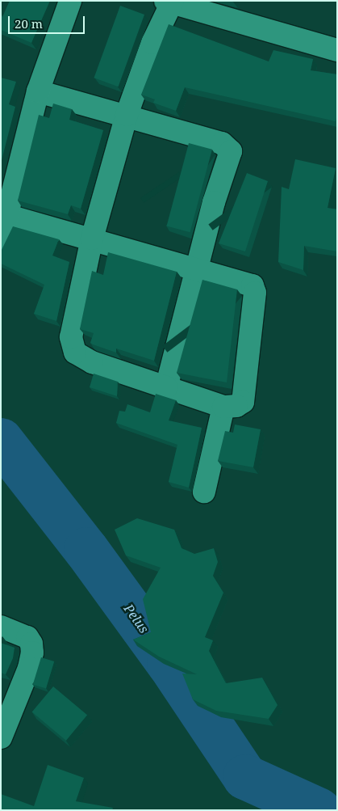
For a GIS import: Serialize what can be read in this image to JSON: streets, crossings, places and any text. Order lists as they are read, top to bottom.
{
  "water": ["Pelus"],
  "scale_bar": "20 m"
}
